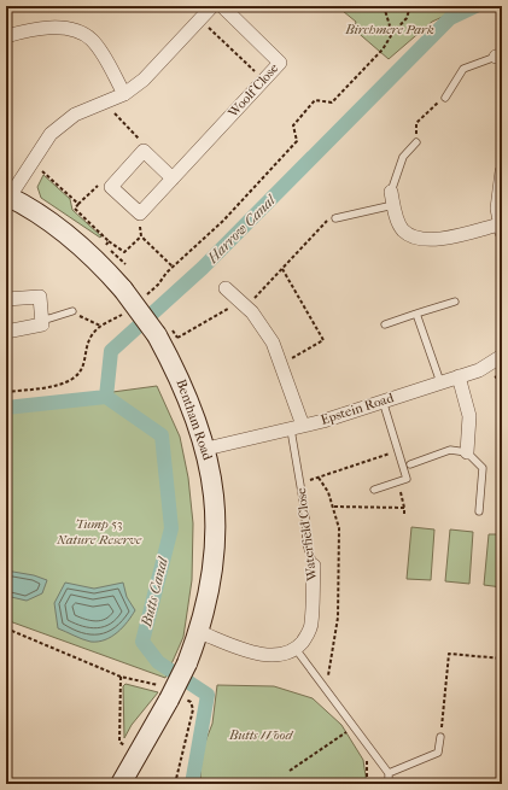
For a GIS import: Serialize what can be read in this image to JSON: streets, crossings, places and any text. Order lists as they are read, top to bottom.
{
  "streets": {
    "street": [
      "Woolf Close",
      "Epstein Road",
      "Bentham Road",
      "Waterfield Close"
    ]
  },
  "crossings": [
    ["Epstein Road", "Bentham Road"],
    ["Epstein Road", "Waterfield Close"]
  ],
  "water": ["Harrow Canal", "Butts Canal"],
  "parks": ["Birchmere Park", "Tump 53 Nature Reserve", "Butts Wood"]
}
